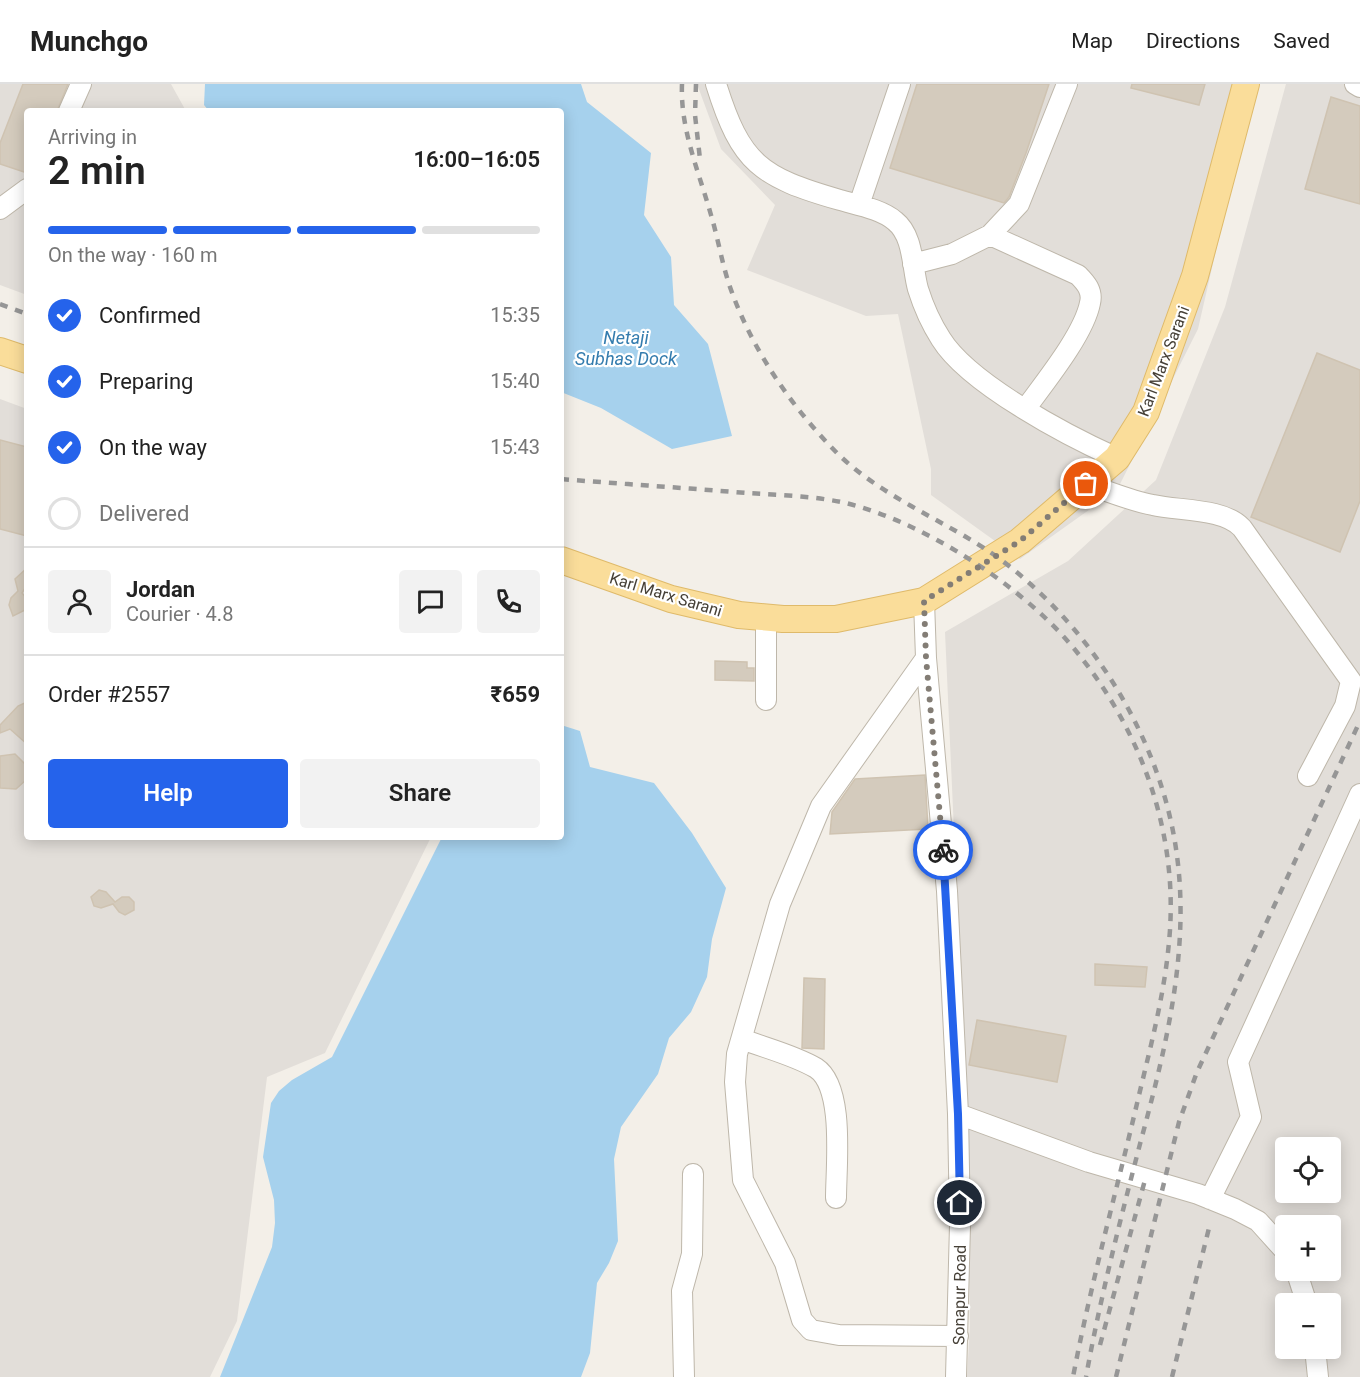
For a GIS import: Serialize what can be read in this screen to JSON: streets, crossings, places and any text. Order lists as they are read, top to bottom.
{
  "streets": {
    "main road": ["Karl Marx Sarani"],
    "street": ["Sonapur Road"]
  },
  "crossings": [
    ["Karl Marx Sarani", "Sonapur Road"]
  ],
  "water": ["Netaji Subhas Dock"],
  "page": {
    "header": "Munchgo",
    "nav": ["Map", "Directions", "Saved"],
    "heading": ["2 min", "Arriving in", "16:00–16:05"],
    "panel": [
      "Jordan",
      "Courier · 4.8",
      "Order #2557",
      "₹659"
    ],
    "bar": "On the way · 160 m",
    "list": [
      ["Confirmed", "15:35"],
      ["Preparing", "15:40"],
      ["On the way", "15:43"],
      "Delivered"
    ],
    "buttons": ["Help", "Share"],
    "map_buttons": ["+", "−"]
  }
}
